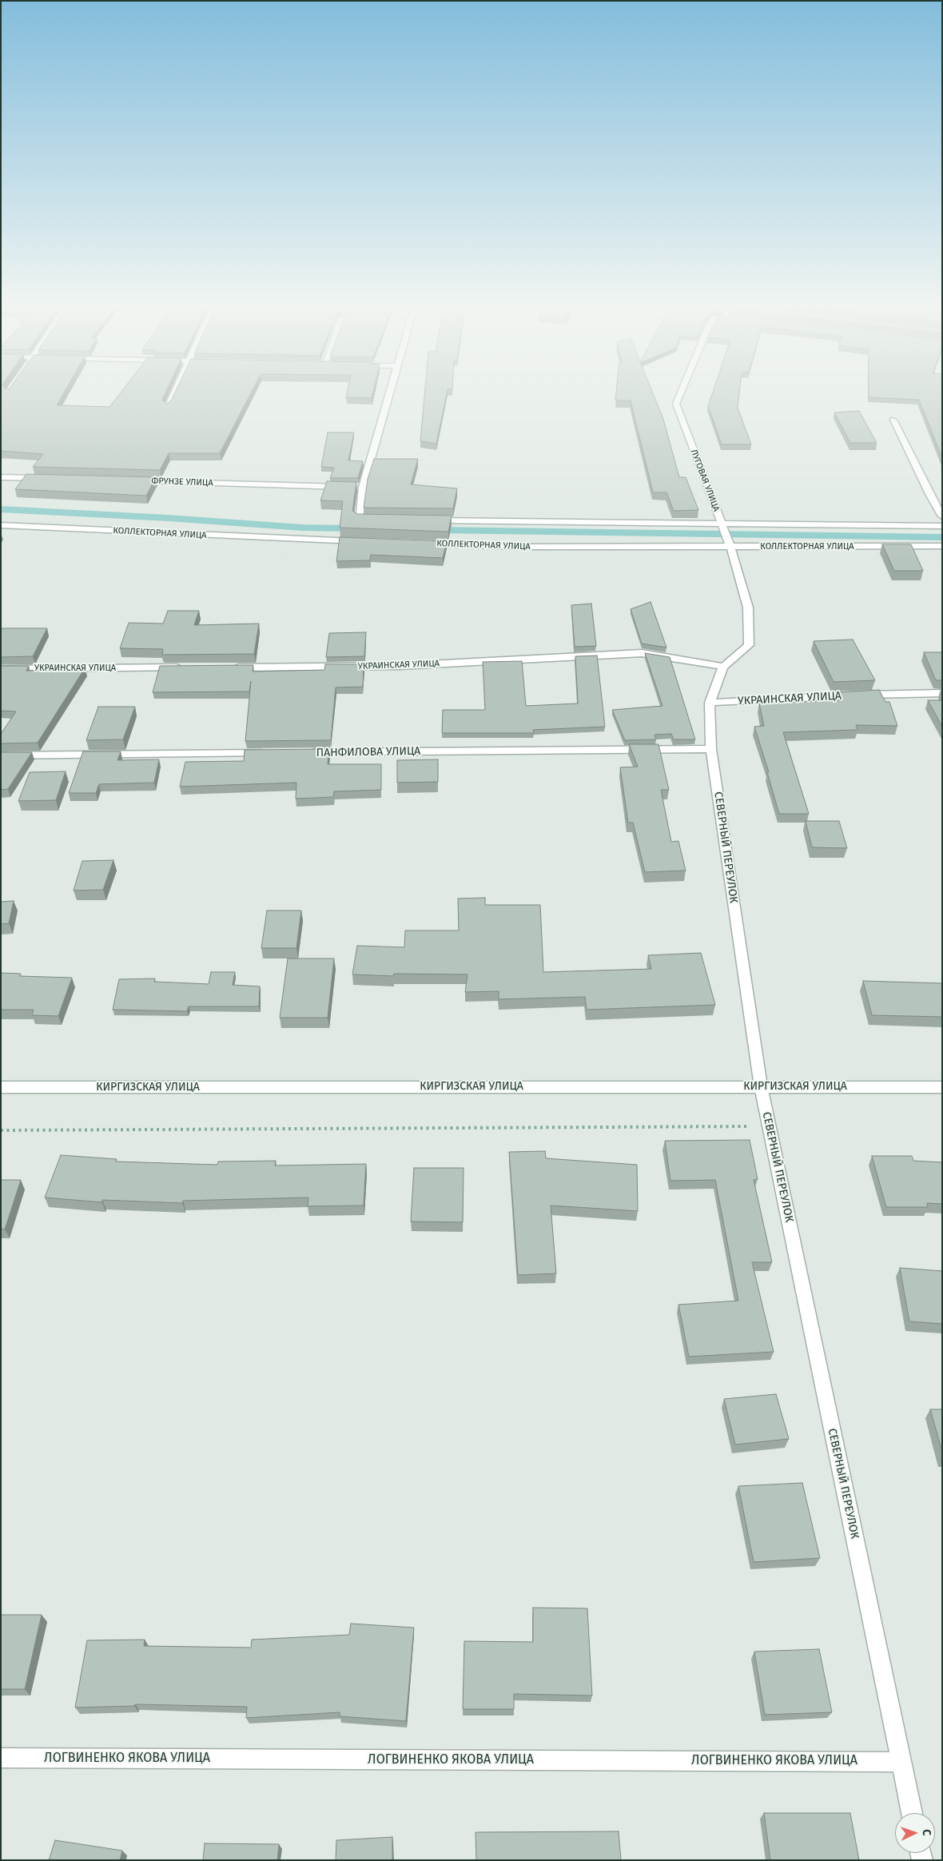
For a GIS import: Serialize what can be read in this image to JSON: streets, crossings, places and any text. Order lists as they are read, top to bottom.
{
  "streets": {
    "street": [
      "ЛУГОВАЯ УЛИЦА",
      "ФРУНЗЕ УЛИЦА",
      "КОЛЛЕКТОРНАЯ УЛИЦА",
      "УКРАИНСКАЯ УЛИЦА",
      "ПАНФИЛОВА УЛИЦА",
      "СЕВЕРНЫЙ ПЕРЕУЛОК",
      "КИРГИЗСКАЯ УЛИЦА",
      "ЛОГВИНЕНКО ЯКОВА УЛИЦА"
    ]
  },
  "crossings": [
    ["ЛУГОВАЯ УЛИЦА", "СЕВЕРНЫЙ ПЕРЕУЛОК"],
    ["КОЛЛЕКТОРНАЯ УЛИЦА", "СЕВЕРНЫЙ ПЕРЕУЛОК"],
    ["УКРАИНСКАЯ УЛИЦА", "СЕВЕРНЫЙ ПЕРЕУЛОК"],
    ["ПАНФИЛОВА УЛИЦА", "СЕВЕРНЫЙ ПЕРЕУЛОК"],
    ["СЕВЕРНЫЙ ПЕРЕУЛОК", "КИРГИЗСКАЯ УЛИЦА"],
    ["СЕВЕРНЫЙ ПЕРЕУЛОК", "ЛОГВИНЕНКО ЯКОВА УЛИЦА"]
  ],
  "north": "right"
}
